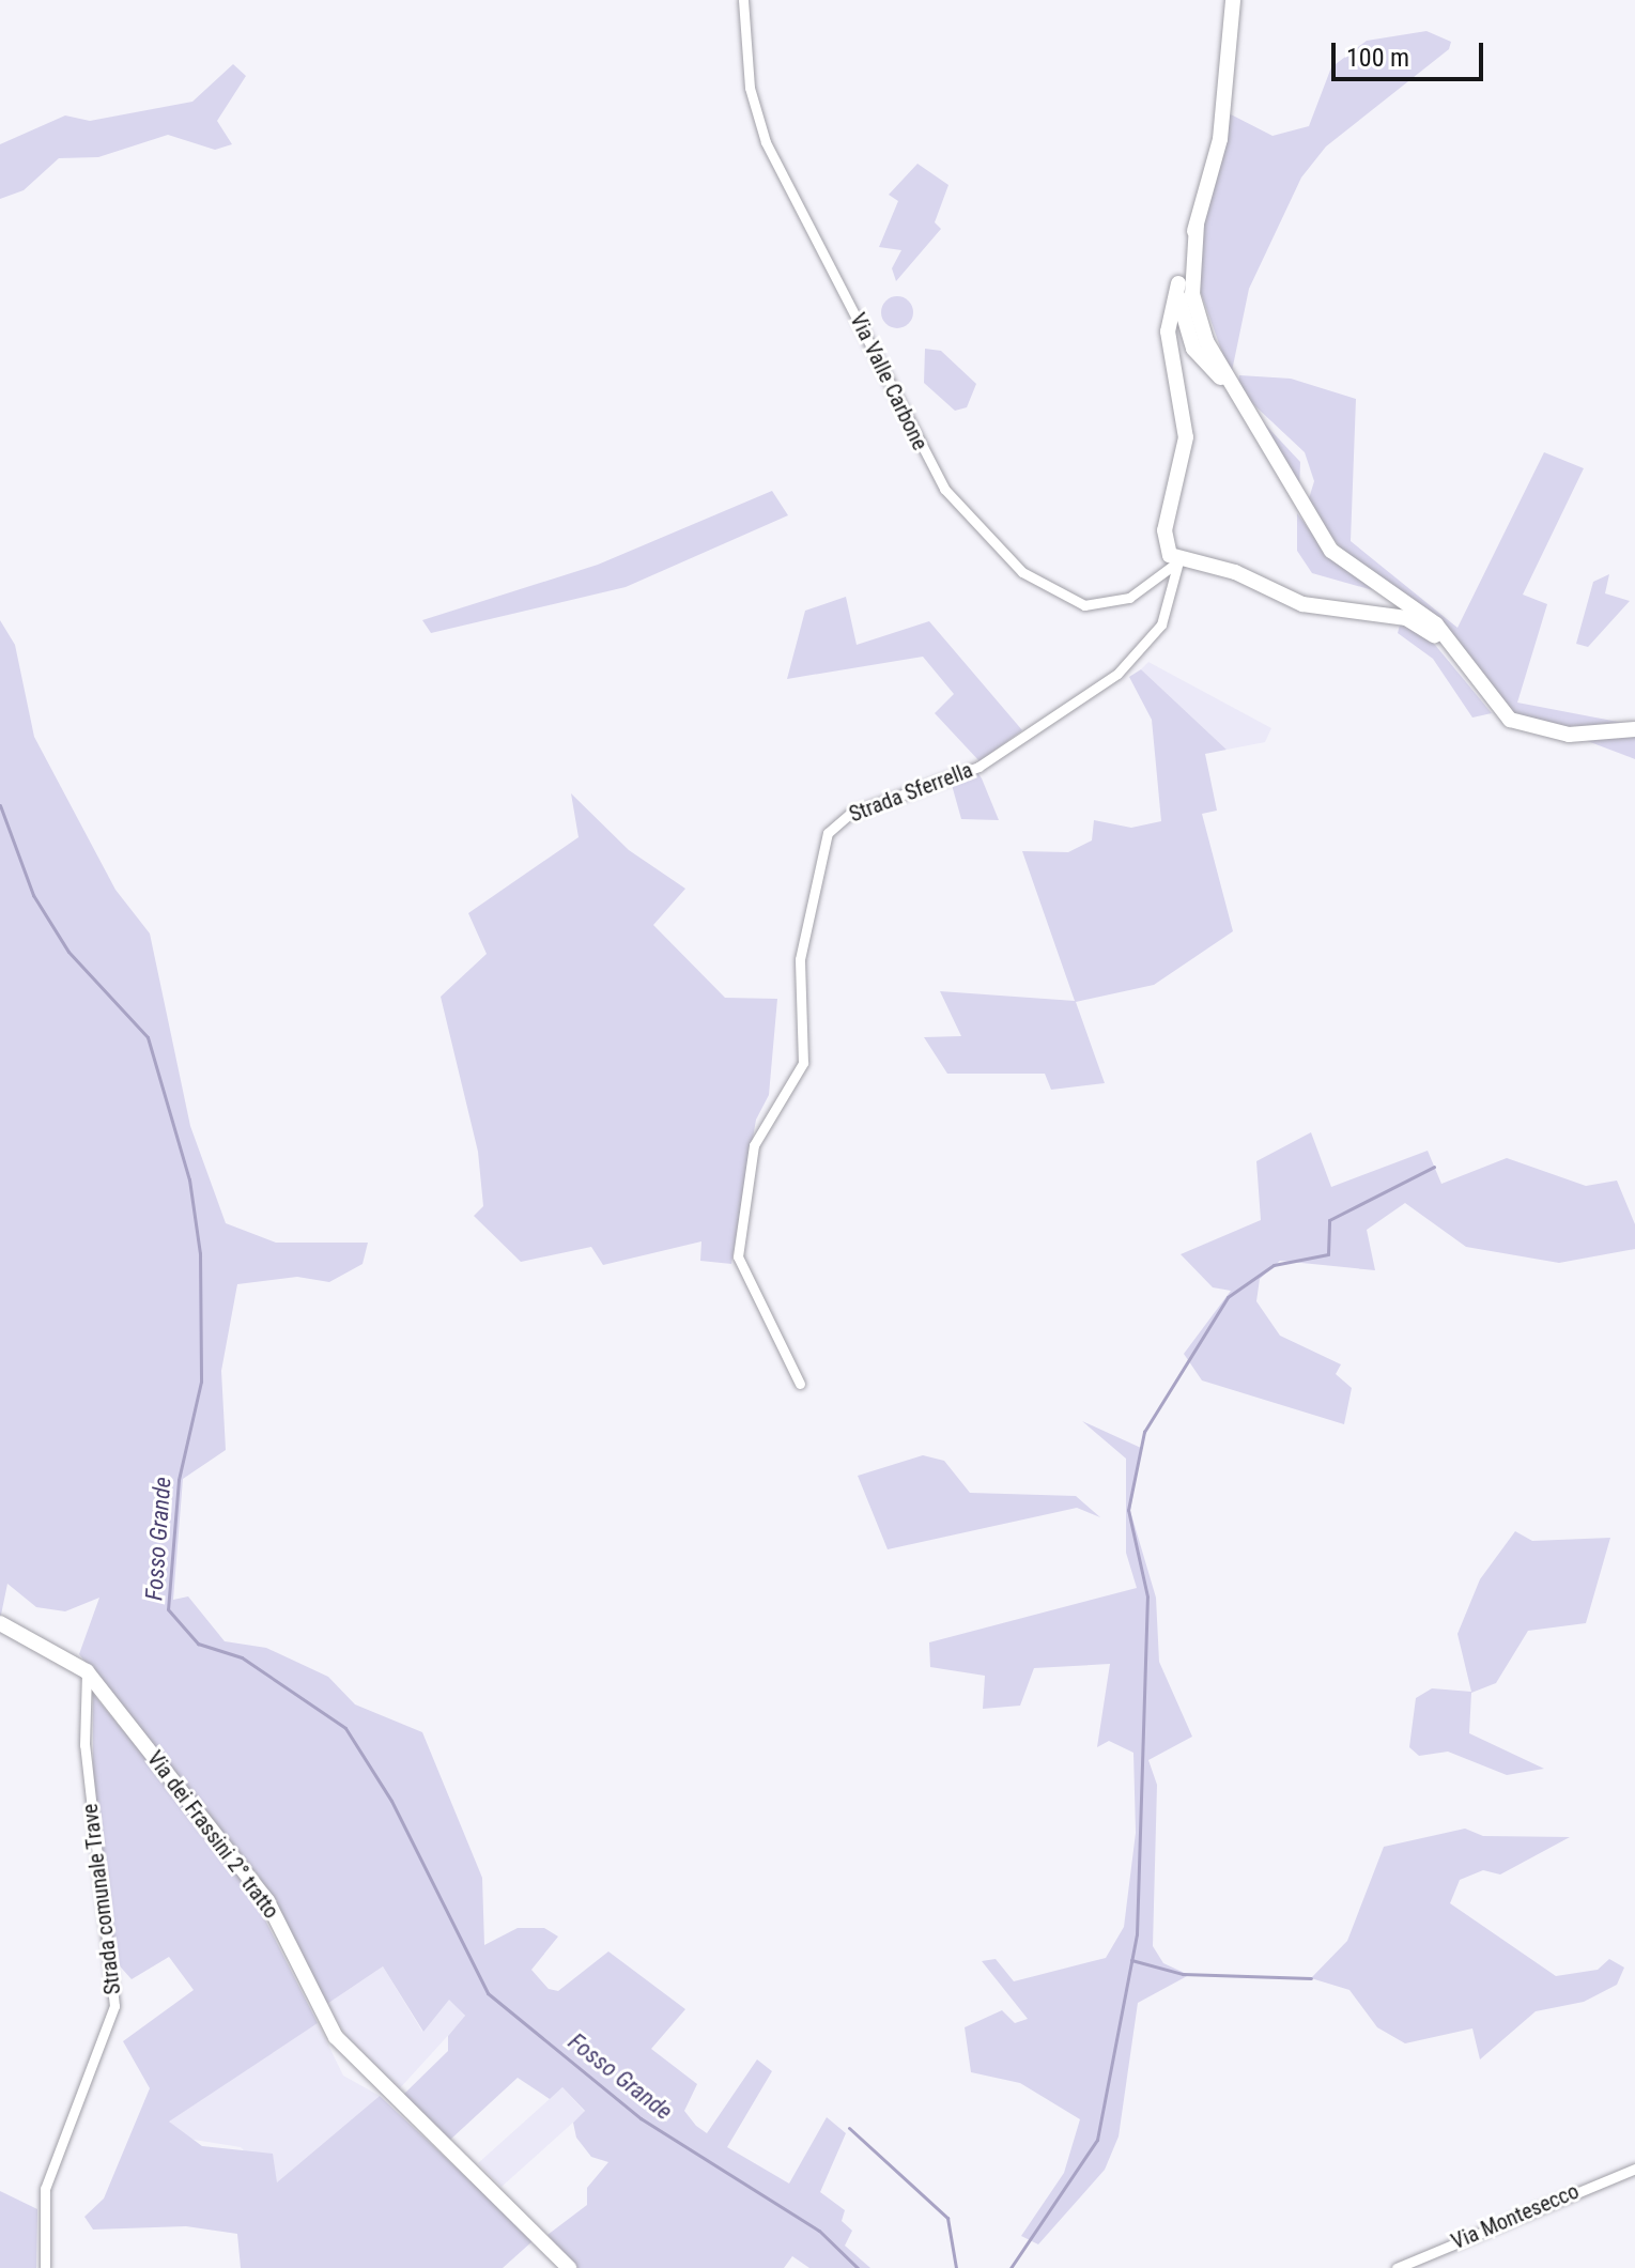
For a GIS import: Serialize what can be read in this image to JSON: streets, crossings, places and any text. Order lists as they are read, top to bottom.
{
  "streets": {
    "street": [
      "Via Valle Carbone",
      "Strada Sferrella",
      "Via dei Frassini 2° tratto",
      "Strada comunale Trave",
      "Via Montesecco"
    ]
  },
  "crossings": [
    ["Via Valle Carbone", "Strada Sferrella"],
    ["Via dei Frassini 2° tratto", "Strada comunale Trave"]
  ],
  "water": ["Fosso Grande"],
  "scale_bar": "100 m"
}
